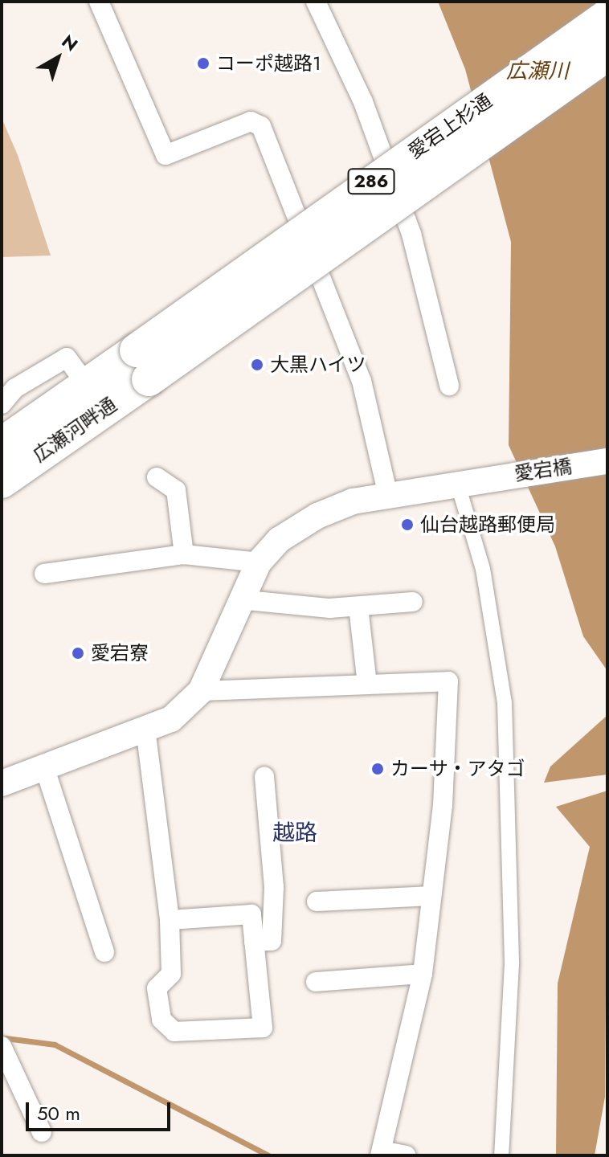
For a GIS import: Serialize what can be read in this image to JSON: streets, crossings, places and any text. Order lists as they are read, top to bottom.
{
  "streets": {
    "highway": ["愛宕上杉通", "286", "広瀬河畔通"],
    "street": ["愛宕橋"]
  },
  "crossings": [
    ["愛宕上杉通", "広瀬河畔通"]
  ],
  "districts": ["越路"],
  "water": ["広瀬川"],
  "places": [
    "コーポ越路1",
    "大黒ハイツ",
    "仙台越路郵便局",
    "愛宕寮",
    "カーサ・アタゴ"
  ],
  "scale_bar": "50 m",
  "north": "top right"
}
